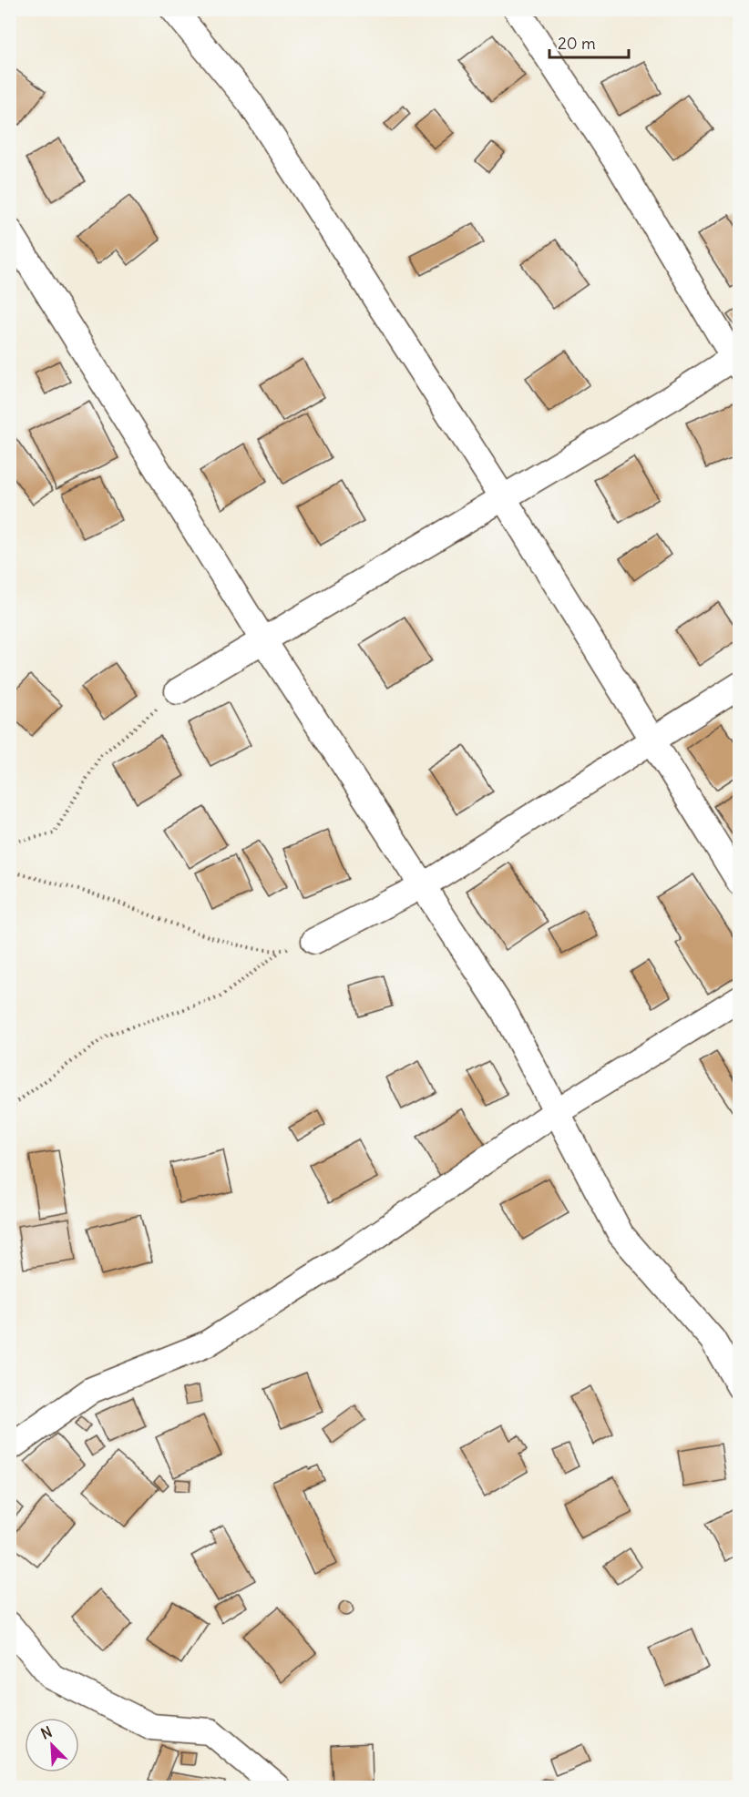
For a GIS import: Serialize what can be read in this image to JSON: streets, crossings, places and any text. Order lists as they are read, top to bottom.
{
  "scale_bar": "20 m",
  "north": "top left"
}
